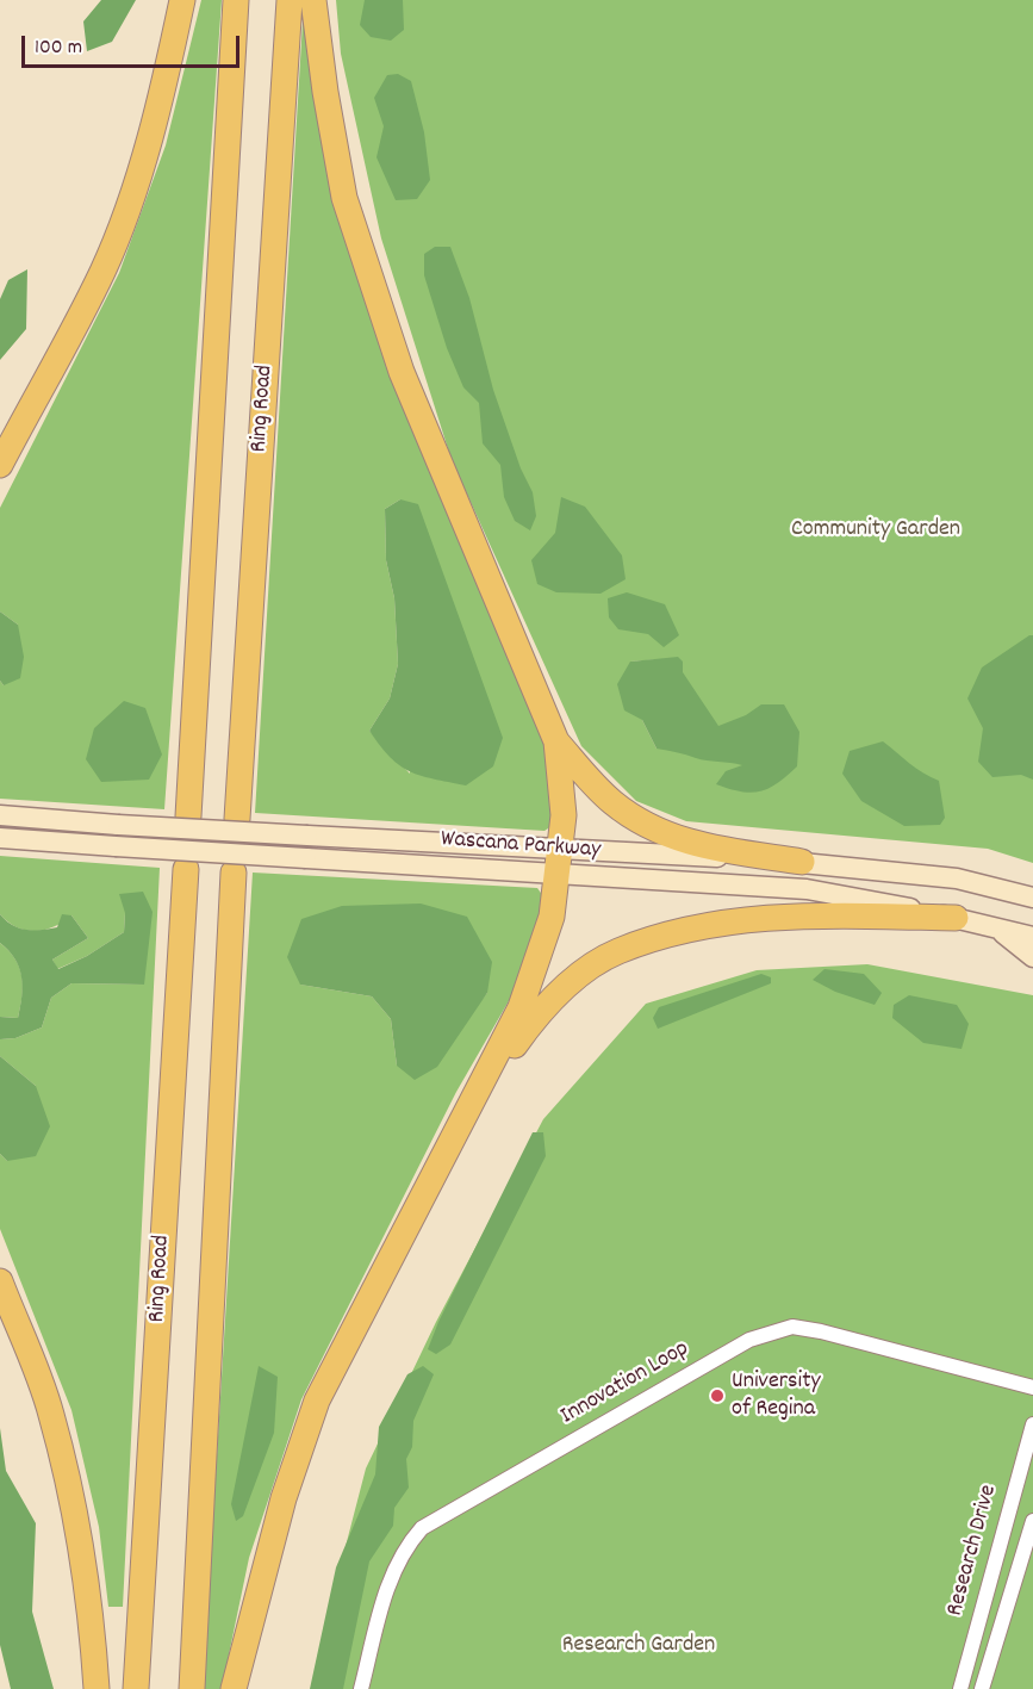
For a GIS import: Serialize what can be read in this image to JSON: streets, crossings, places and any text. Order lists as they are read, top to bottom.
{
  "streets": {
    "highway": ["Ring Road"],
    "main road": ["Wascana Parkway"],
    "street": ["Innovation Loop", "Research Drive"]
  },
  "parks": ["Community Garden", "Research Garden"],
  "places": ["University of Regina"],
  "scale_bar": "100 m"
}
